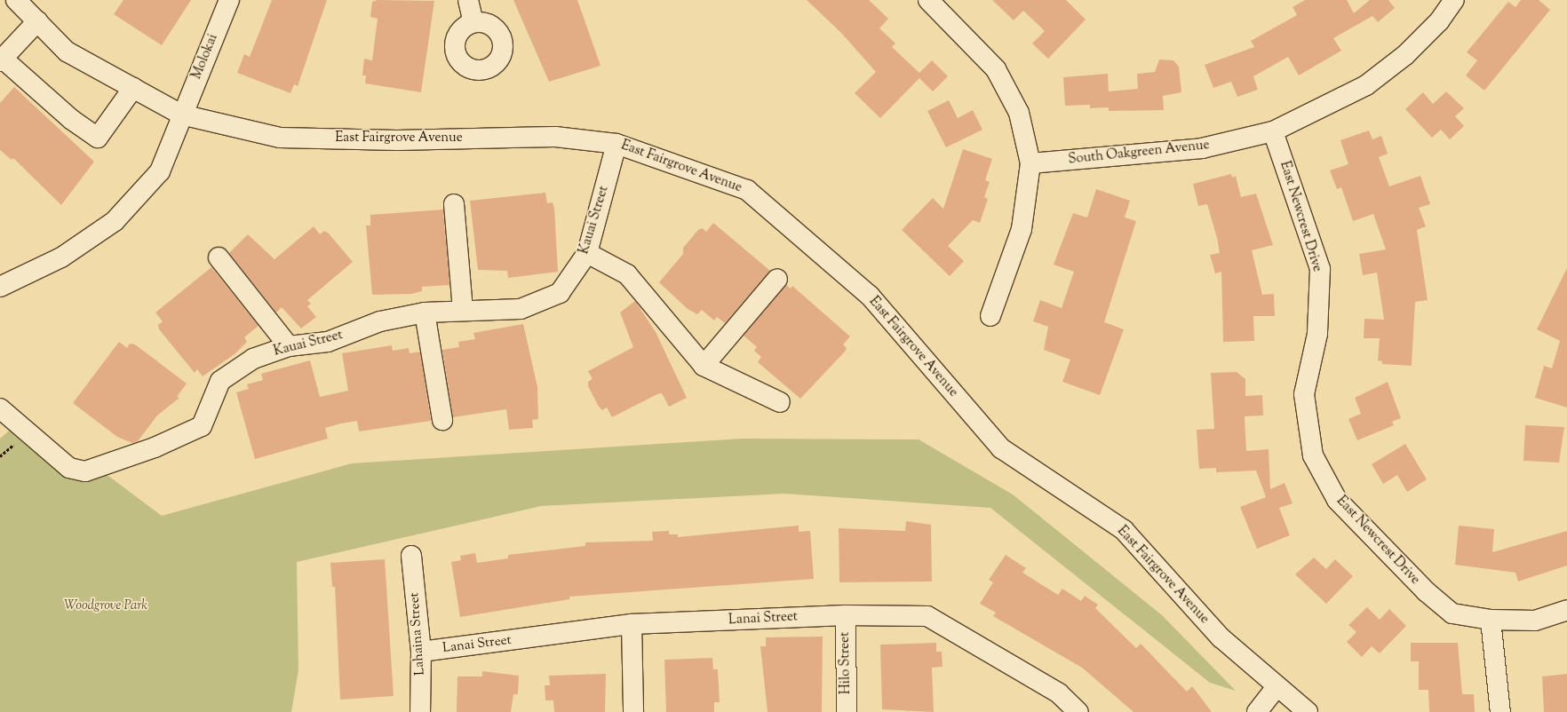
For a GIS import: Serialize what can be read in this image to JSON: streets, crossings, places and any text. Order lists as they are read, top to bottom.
{
  "streets": {
    "street": [
      "Molokai",
      "East Fairgrove Avenue",
      "South Oakgreen Avenue",
      "East Newcrest Drive",
      "Kauai Street",
      "Lanai Street",
      "Lahaina Street",
      "Hilo Street"
    ]
  },
  "crossings": [
    ["Molokai", "East Fairgrove Avenue"],
    ["East Fairgrove Avenue", "Kauai Street"],
    ["South Oakgreen Avenue", "East Newcrest Drive"],
    ["Lanai Street", "Lahaina Street"],
    ["Lanai Street", "Hilo Street"]
  ],
  "parks": ["Woodgrove Park"]
}
